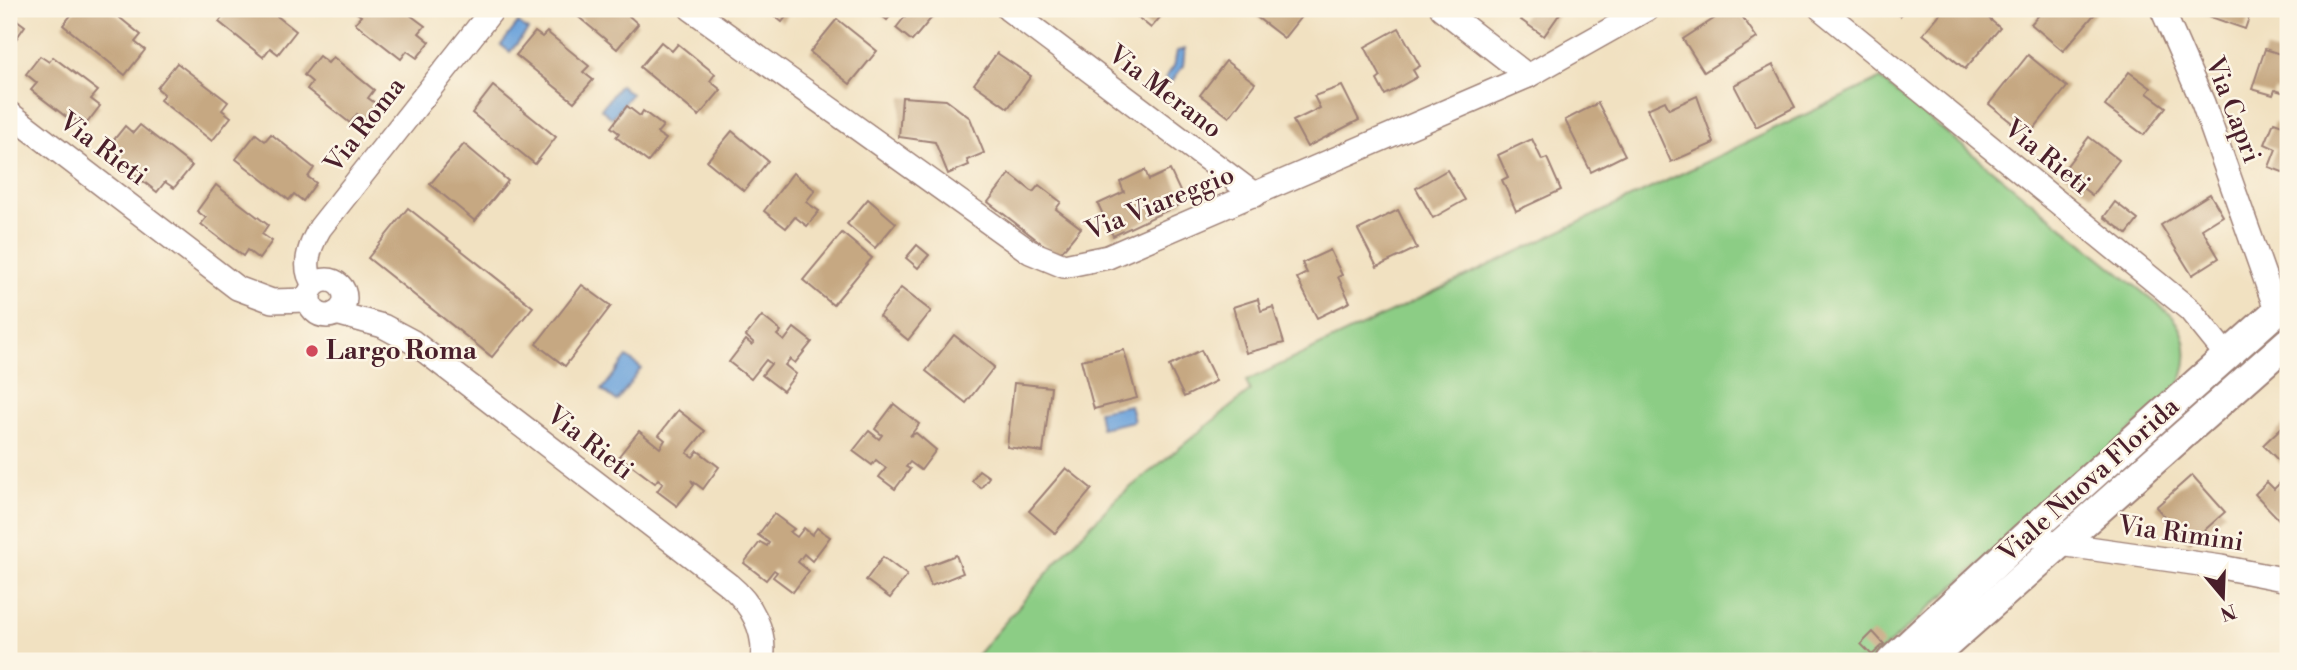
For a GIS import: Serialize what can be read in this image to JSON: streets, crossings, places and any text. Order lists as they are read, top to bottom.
{
  "streets": {
    "street": [
      "Via Merano",
      "Via Capri",
      "Via Roma",
      "Via Rieti",
      "Via Viareggio",
      "Viale Nuova Florida",
      "Via Rimini"
    ]
  },
  "crossings": [
    ["Via Merano", "Via Viareggio"],
    ["Via Capri", "Viale Nuova Florida"],
    ["Via Roma", "Via Rieti"],
    ["Via Rieti", "Viale Nuova Florida"],
    ["Viale Nuova Florida", "Via Rimini"]
  ],
  "places": ["Largo Roma"],
  "north": "bottom"
}
